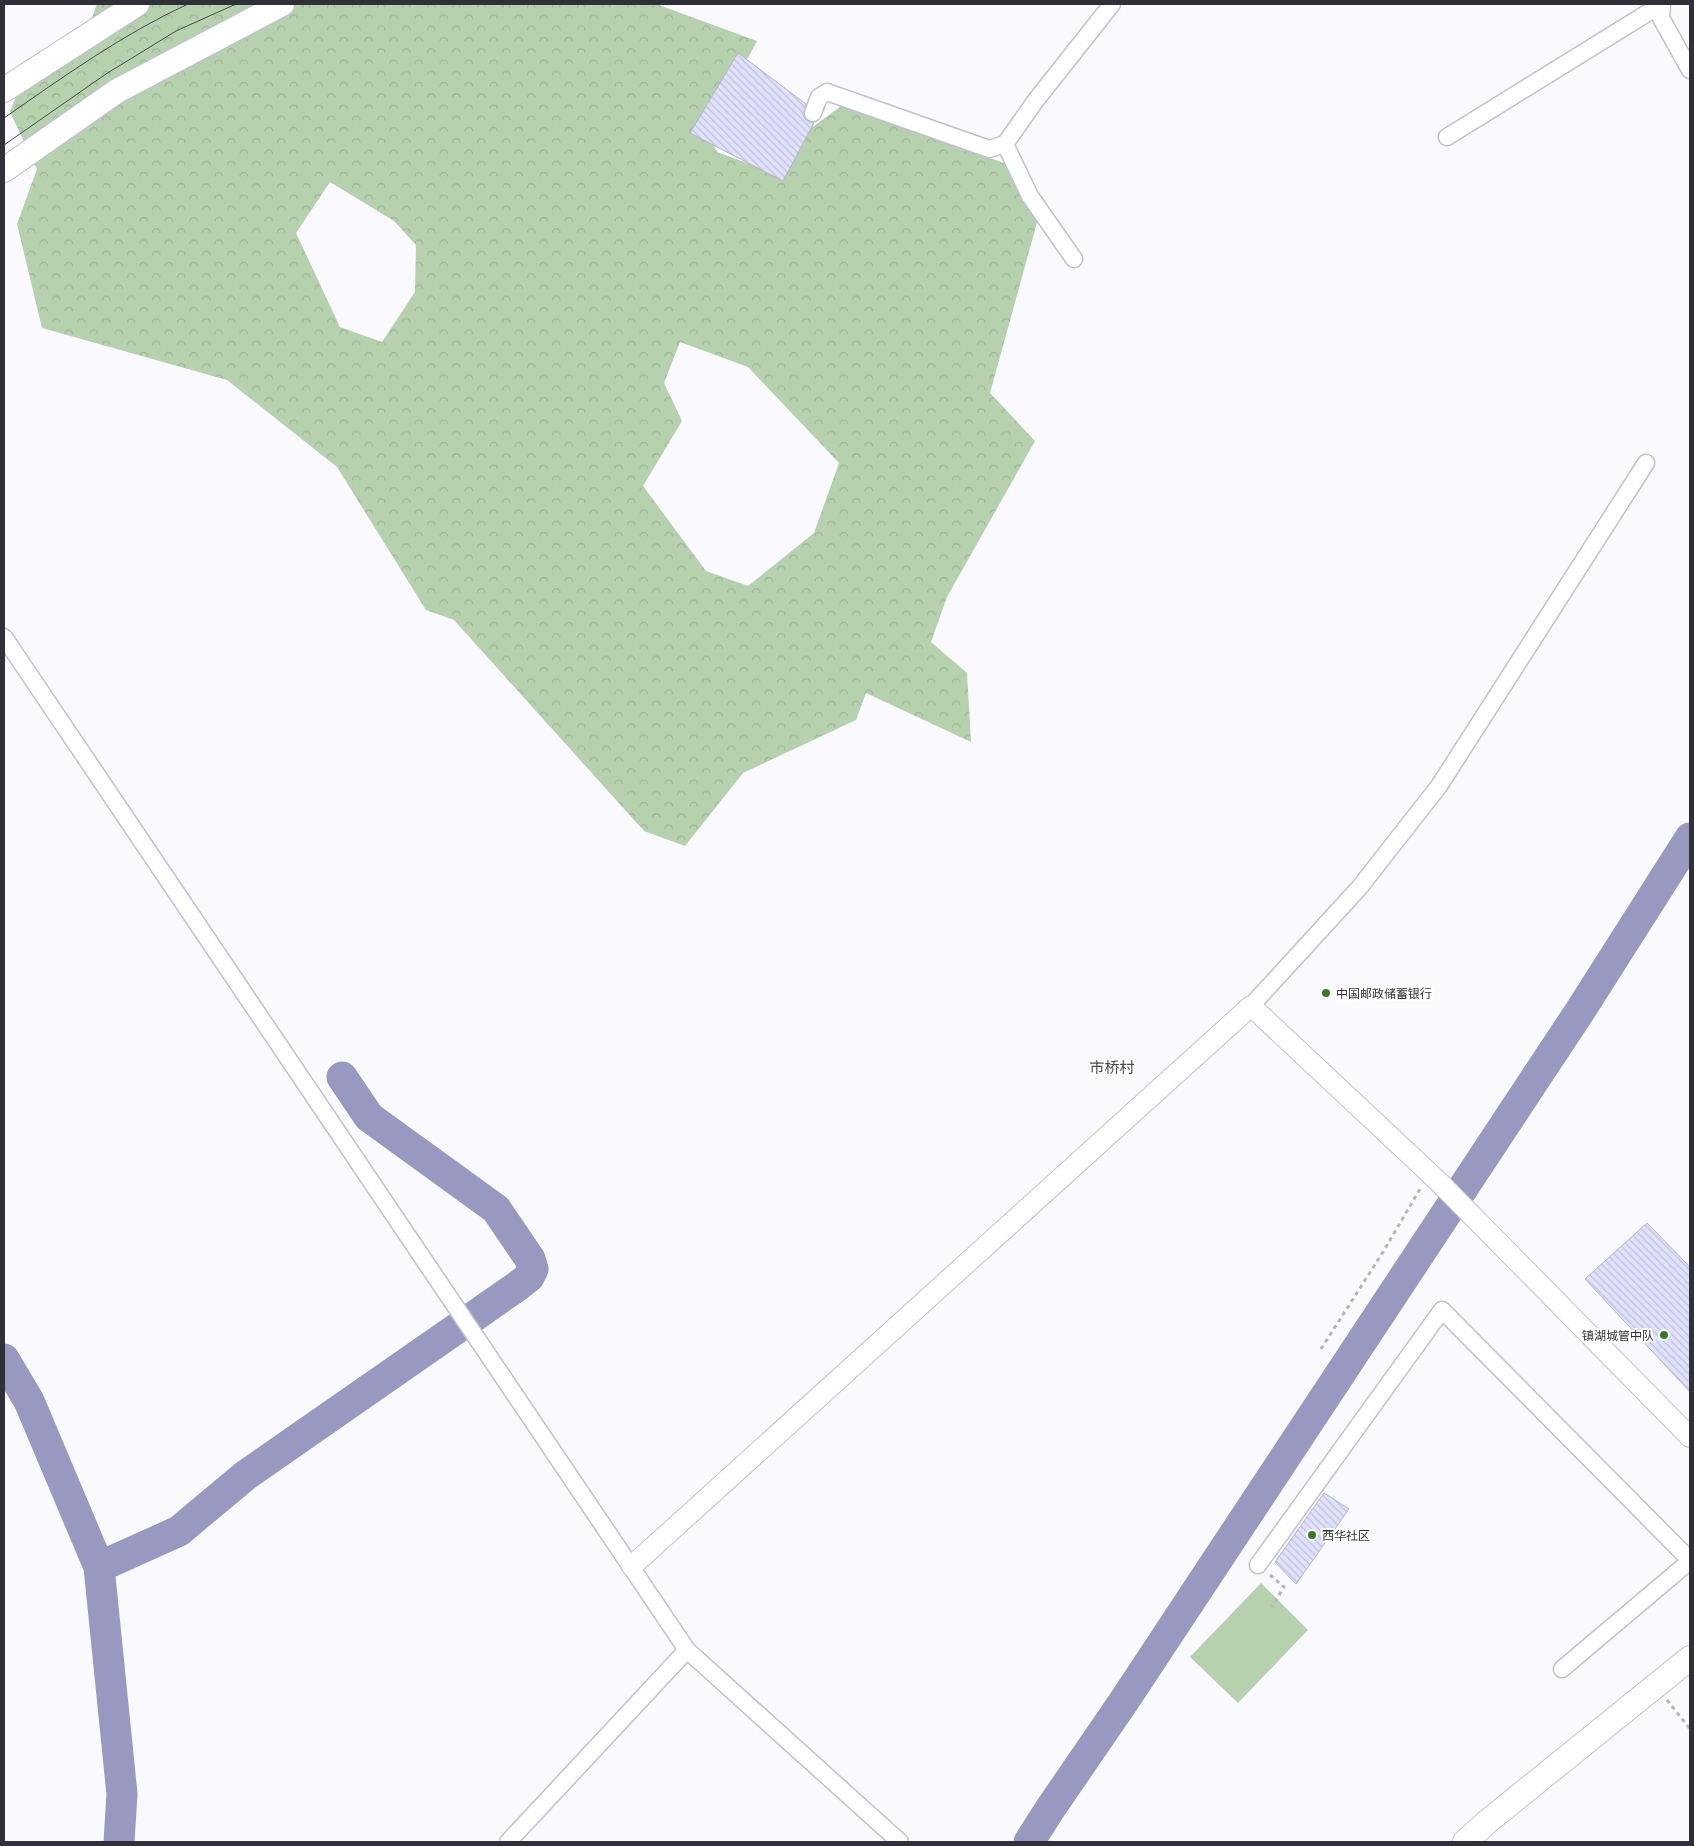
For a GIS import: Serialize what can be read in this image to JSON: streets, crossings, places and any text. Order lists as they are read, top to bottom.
{
  "districts": ["市桥村"],
  "places": ["中国邮政储蓄银行", "镇湖城管中队", "西华社区"]
}
